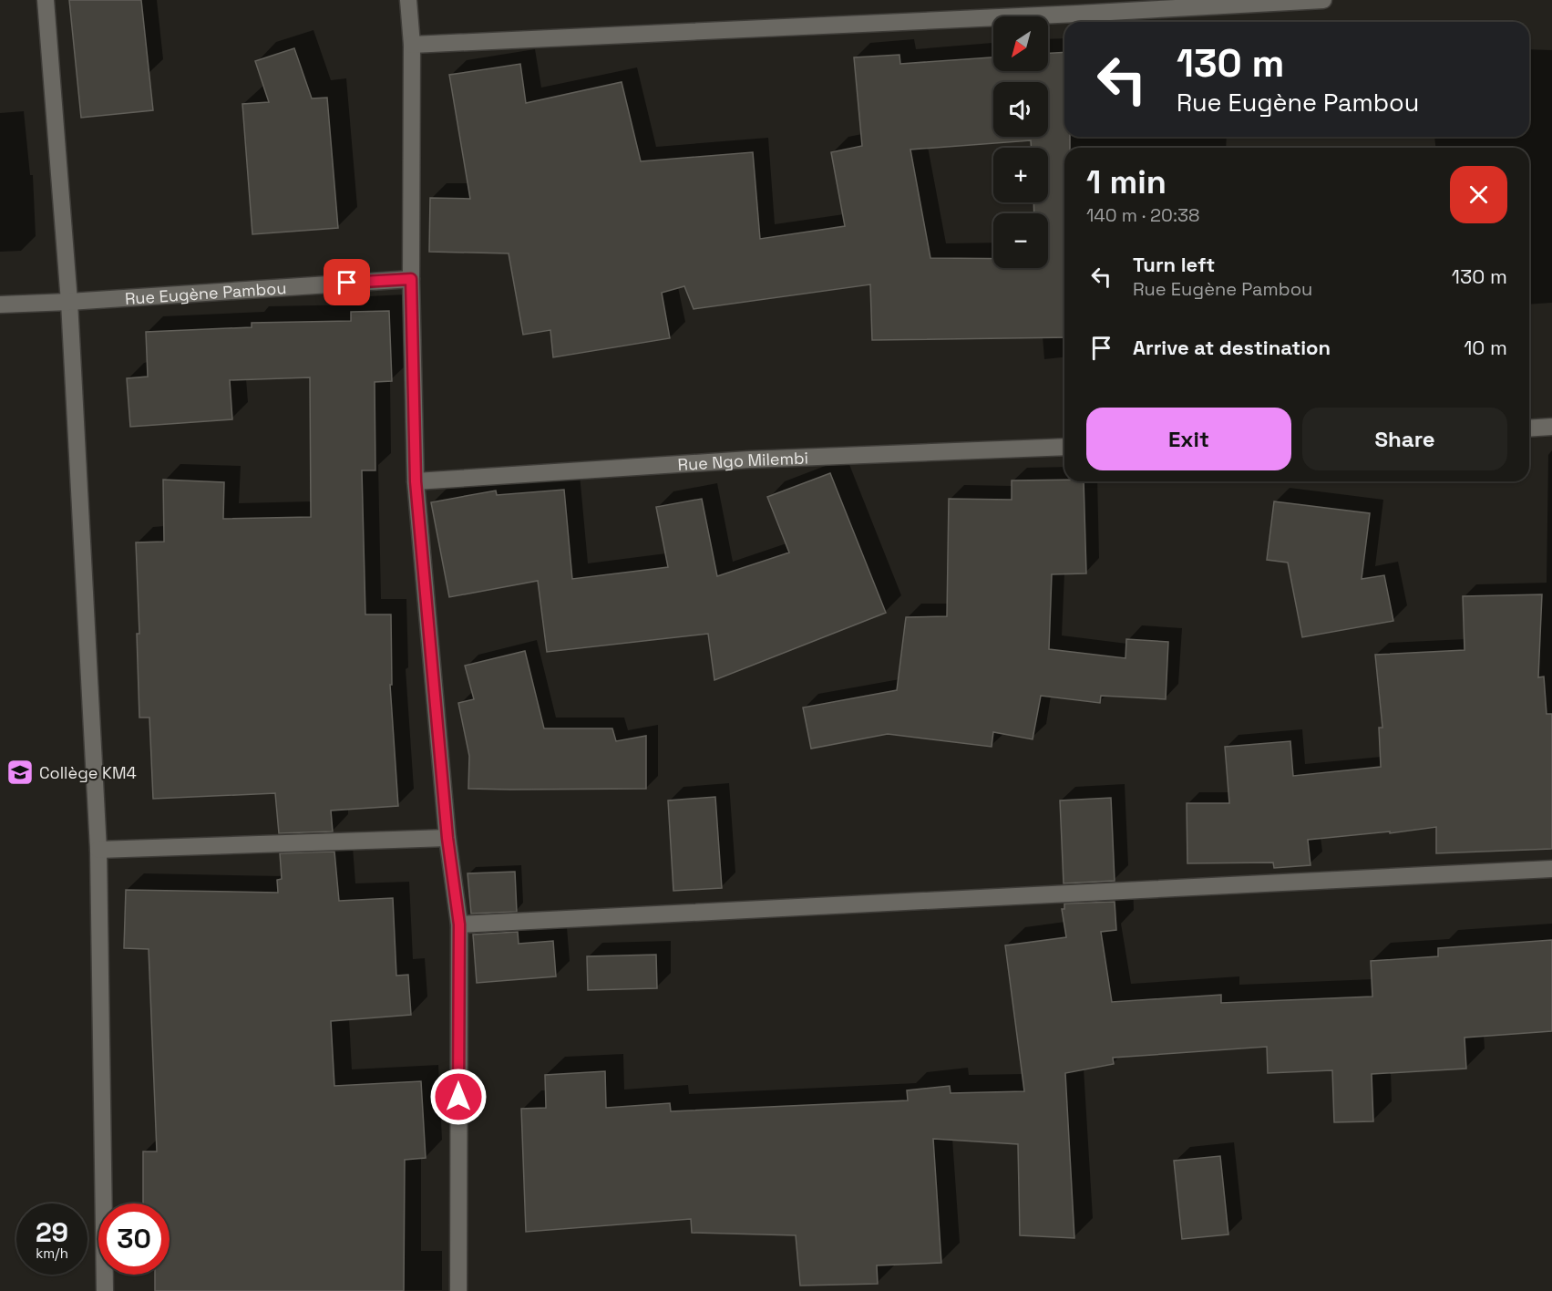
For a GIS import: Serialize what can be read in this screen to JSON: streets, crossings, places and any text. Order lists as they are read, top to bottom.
{
  "streets": {
    "street": ["Rue Eugène Pambou", "Rue Ngo Milembi"]
  },
  "places": {
    "school or university": ["Collège KM4"]
  },
  "north": "bottom left",
  "page": {
    "map_buttons": ["+", "−"],
    "turn": ["130 m", "Rue Eugène Pambou"],
    "heading": ["1 min", "140 m · 20:38"],
    "list": [
      {
        "name": "Turn left",
        "note": "Rue Eugène Pambou",
        "value": "130 m"
      },
      {
        "name": "Arrive at destination",
        "value": "10 m"
      }
    ],
    "buttons": ["Exit", "Share"],
    "speed": "29 km/h",
    "limit": "30"
  }
}
